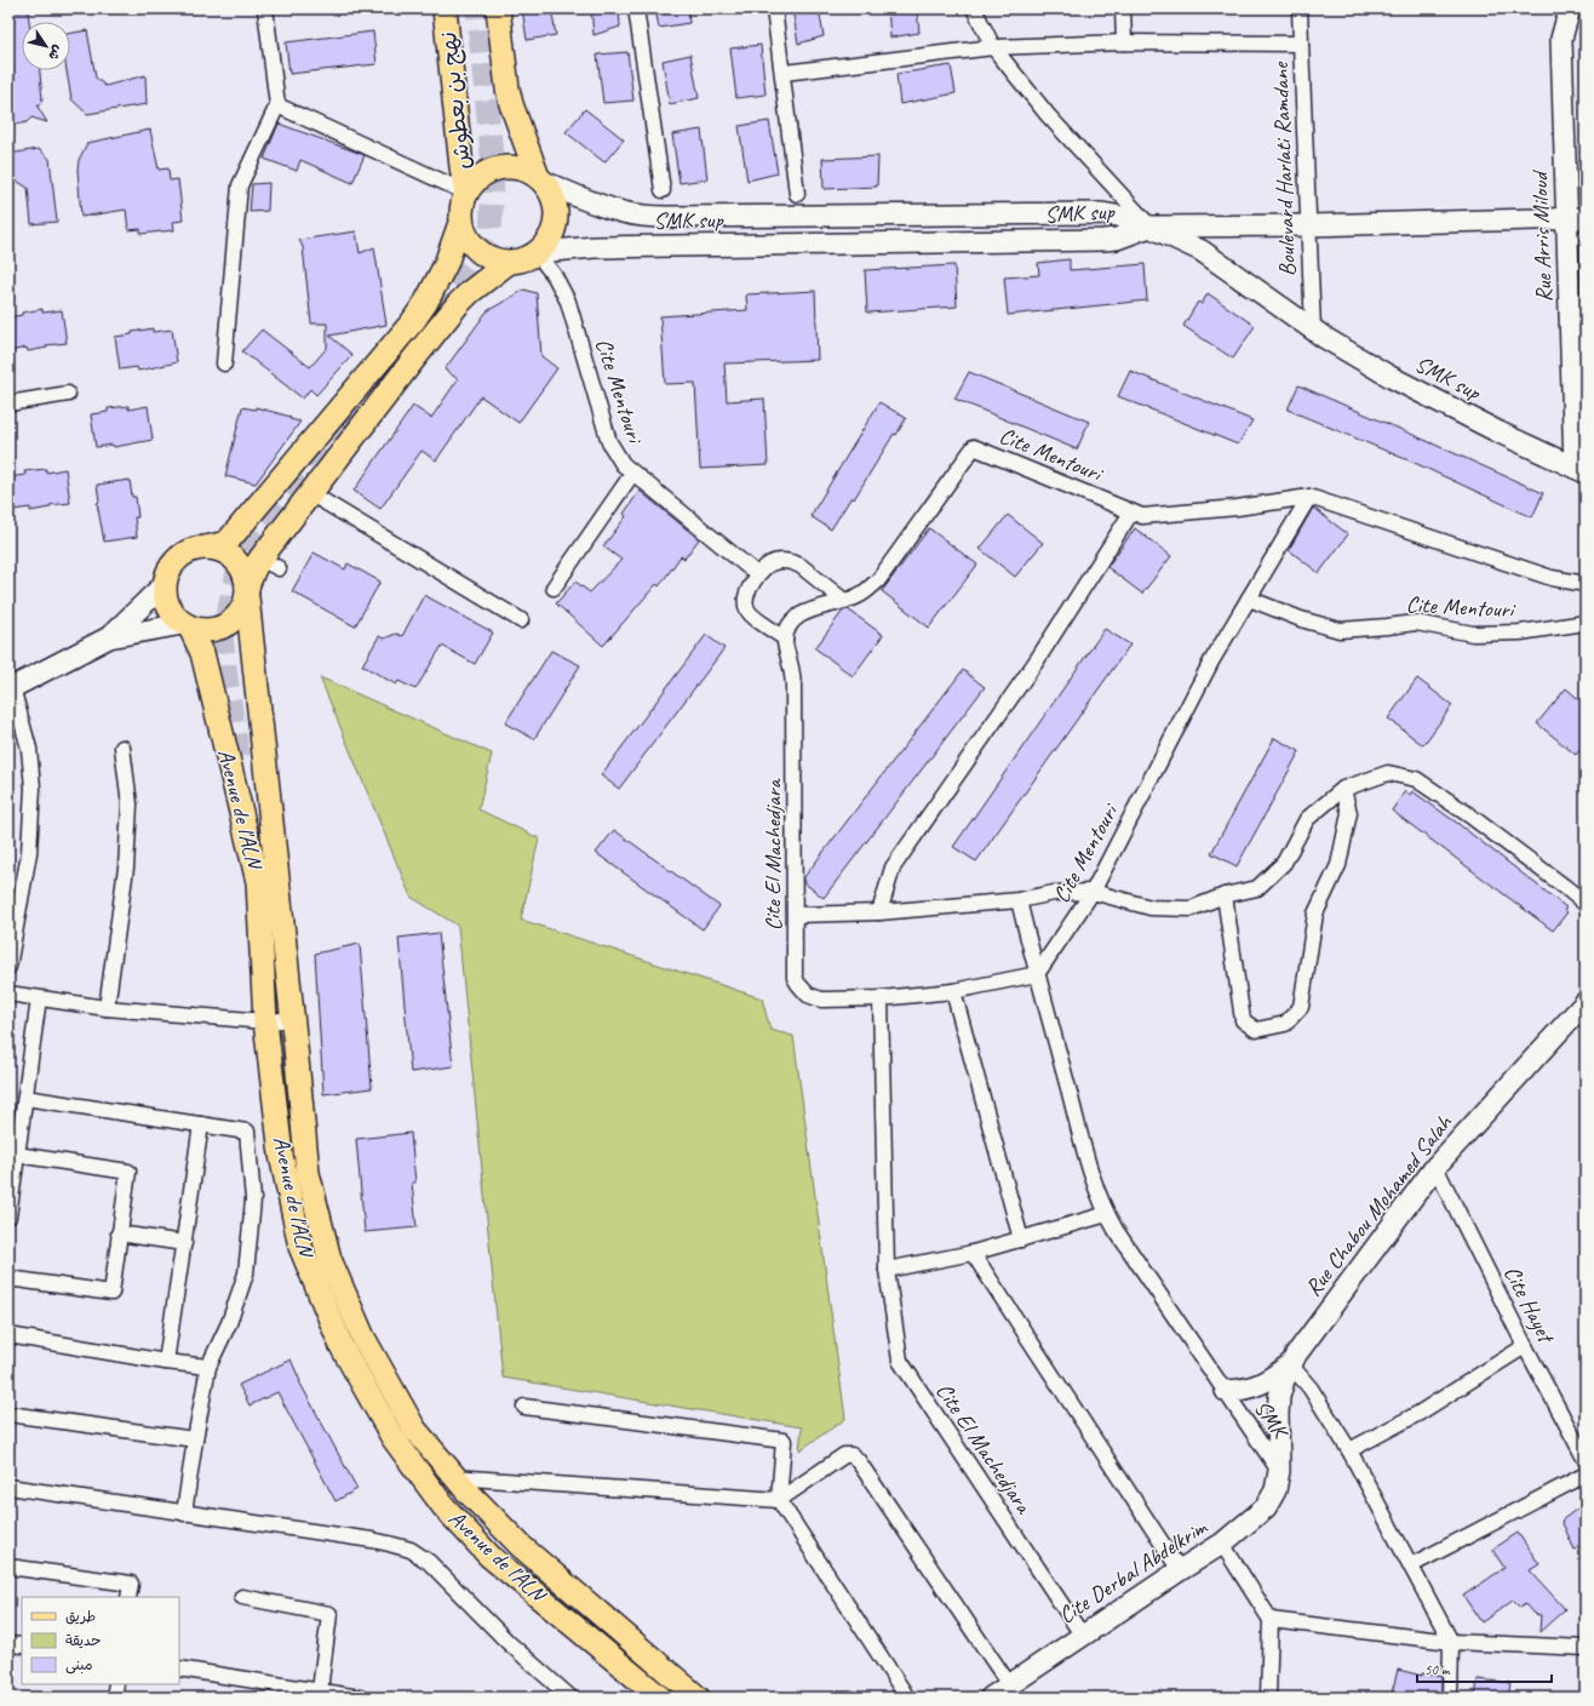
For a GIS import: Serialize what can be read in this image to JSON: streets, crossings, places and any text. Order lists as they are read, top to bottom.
{
  "streets": {
    "main road": [
      "نهج بن بعطوش",
      "SMK sup",
      "Rue Arris Miloud",
      "Avenue de l'ALN",
      "Rue Chabou Mohamed Salah",
      "Cite Derbal Abdelkrim"
    ],
    "street": [
      "Boulevard Harlati Ramdane",
      "Cite Mentouri",
      "Cite El Machedjara",
      "Cite Hayet",
      "SMK"
    ]
  },
  "crossings": [
    ["نهج بن بعطوش", "SMK sup"],
    ["نهج بن بعطوش", "Cite Mentouri"],
    ["Boulevard Harlati Ramdane", "SMK sup"],
    ["SMK sup", "Rue Arris Miloud"],
    ["SMK sup", "Cite Mentouri"],
    ["Cite Mentouri", "Cite El Machedjara"],
    ["Cite El Machedjara", "Cite Derbal Abdelkrim"],
    ["Rue Chabou Mohamed Salah", "Cite Hayet"],
    ["Rue Chabou Mohamed Salah", "SMK"],
    ["Rue Chabou Mohamed Salah", "Cite Derbal Abdelkrim"],
    ["SMK", "Cite Derbal Abdelkrim"]
  ],
  "legend": ["طريق", "حديقة", "مبنى"],
  "scale_bar": "50 m",
  "north": "bottom right"
}
